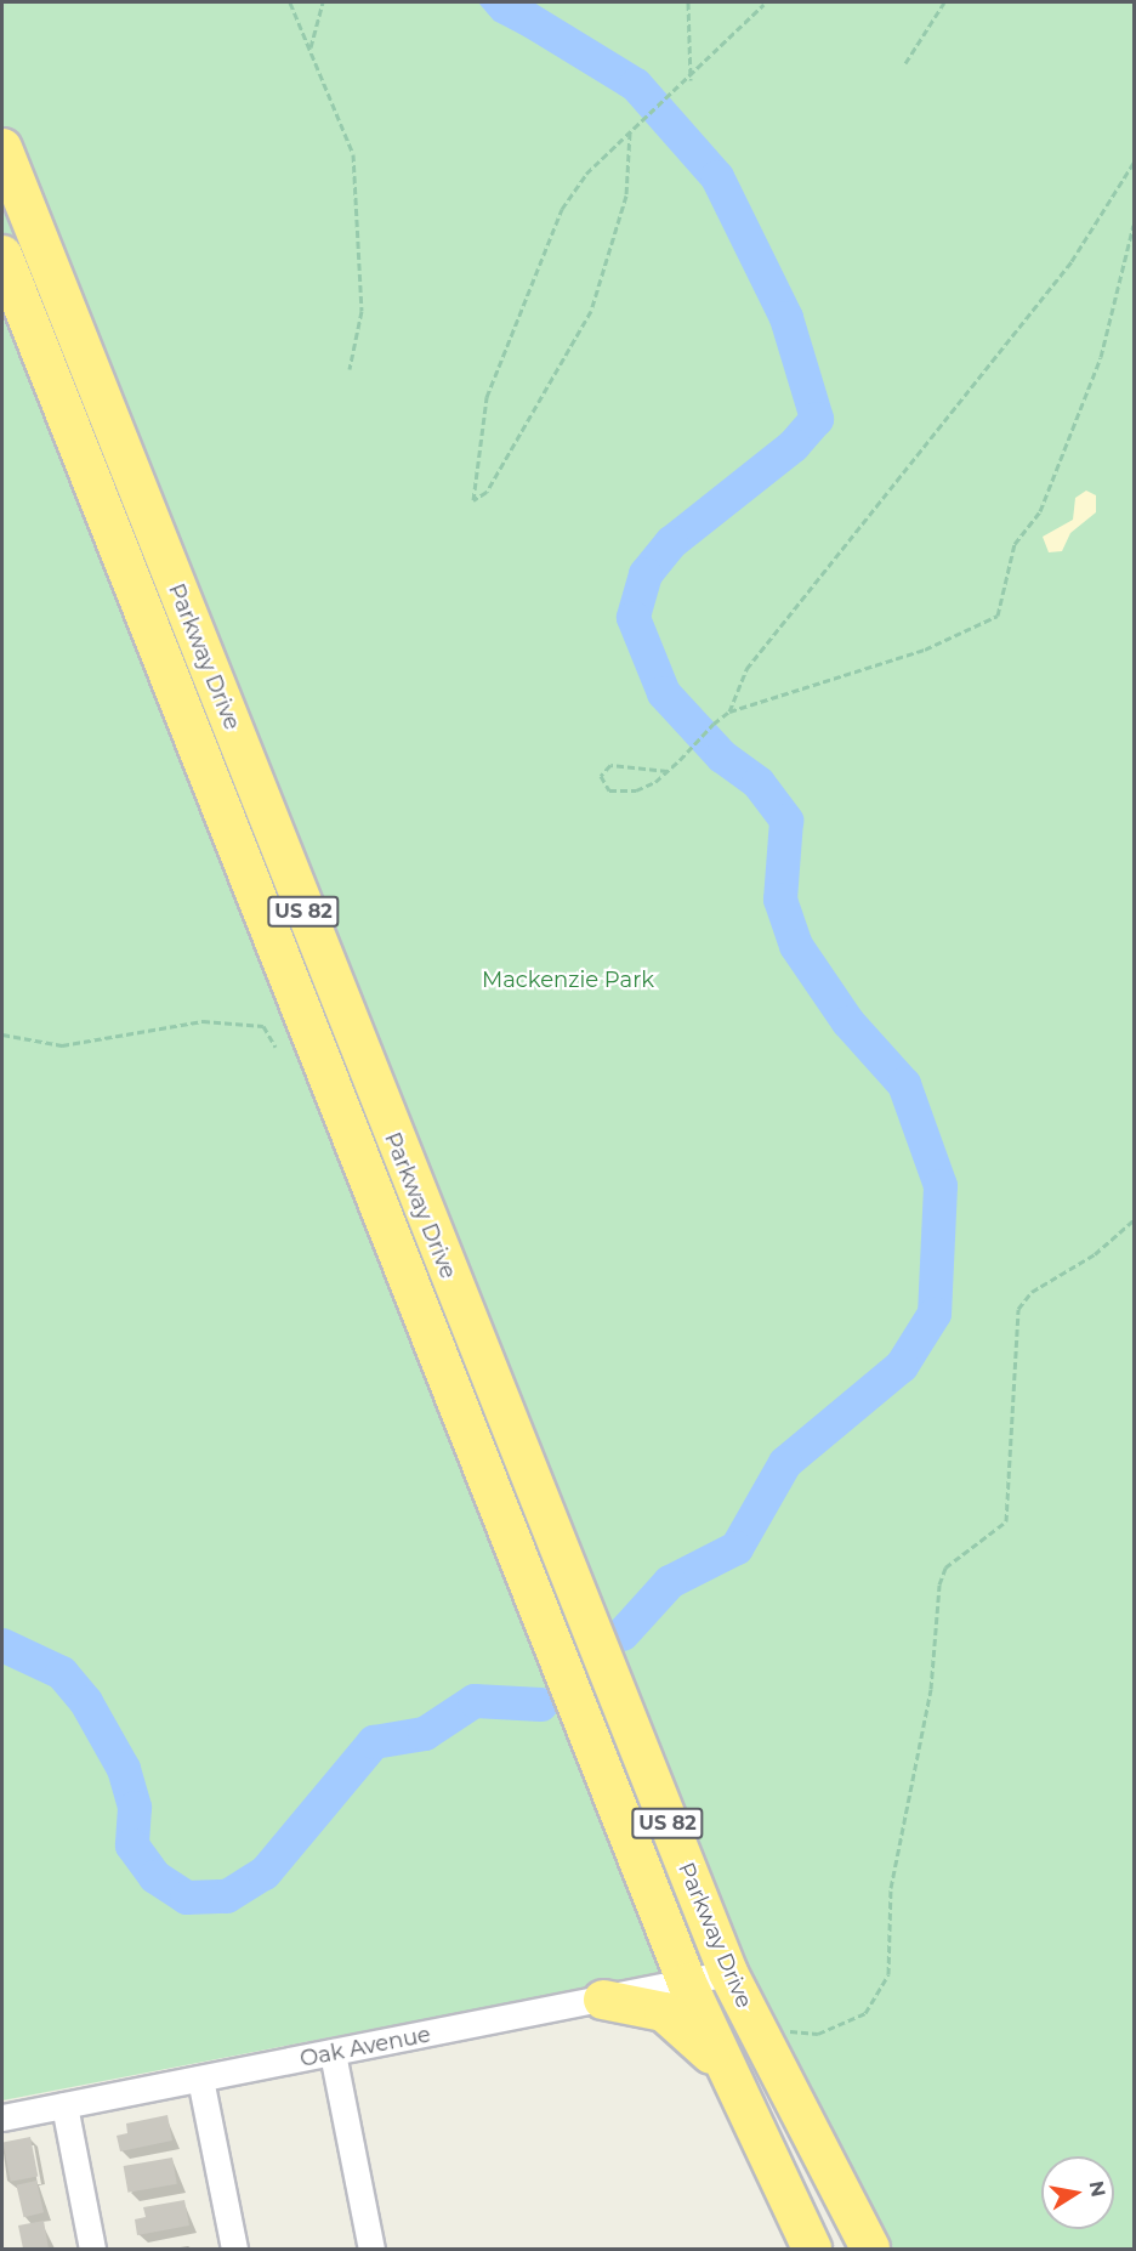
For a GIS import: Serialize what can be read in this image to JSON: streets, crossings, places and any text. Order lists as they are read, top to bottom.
{
  "streets": {
    "highway": ["Parkway Drive", "US 82"],
    "street": ["Oak Avenue"]
  },
  "crossings": [
    ["Parkway Drive", "Oak Avenue"]
  ],
  "parks": ["Mackenzie Park"],
  "north": "right"
}
